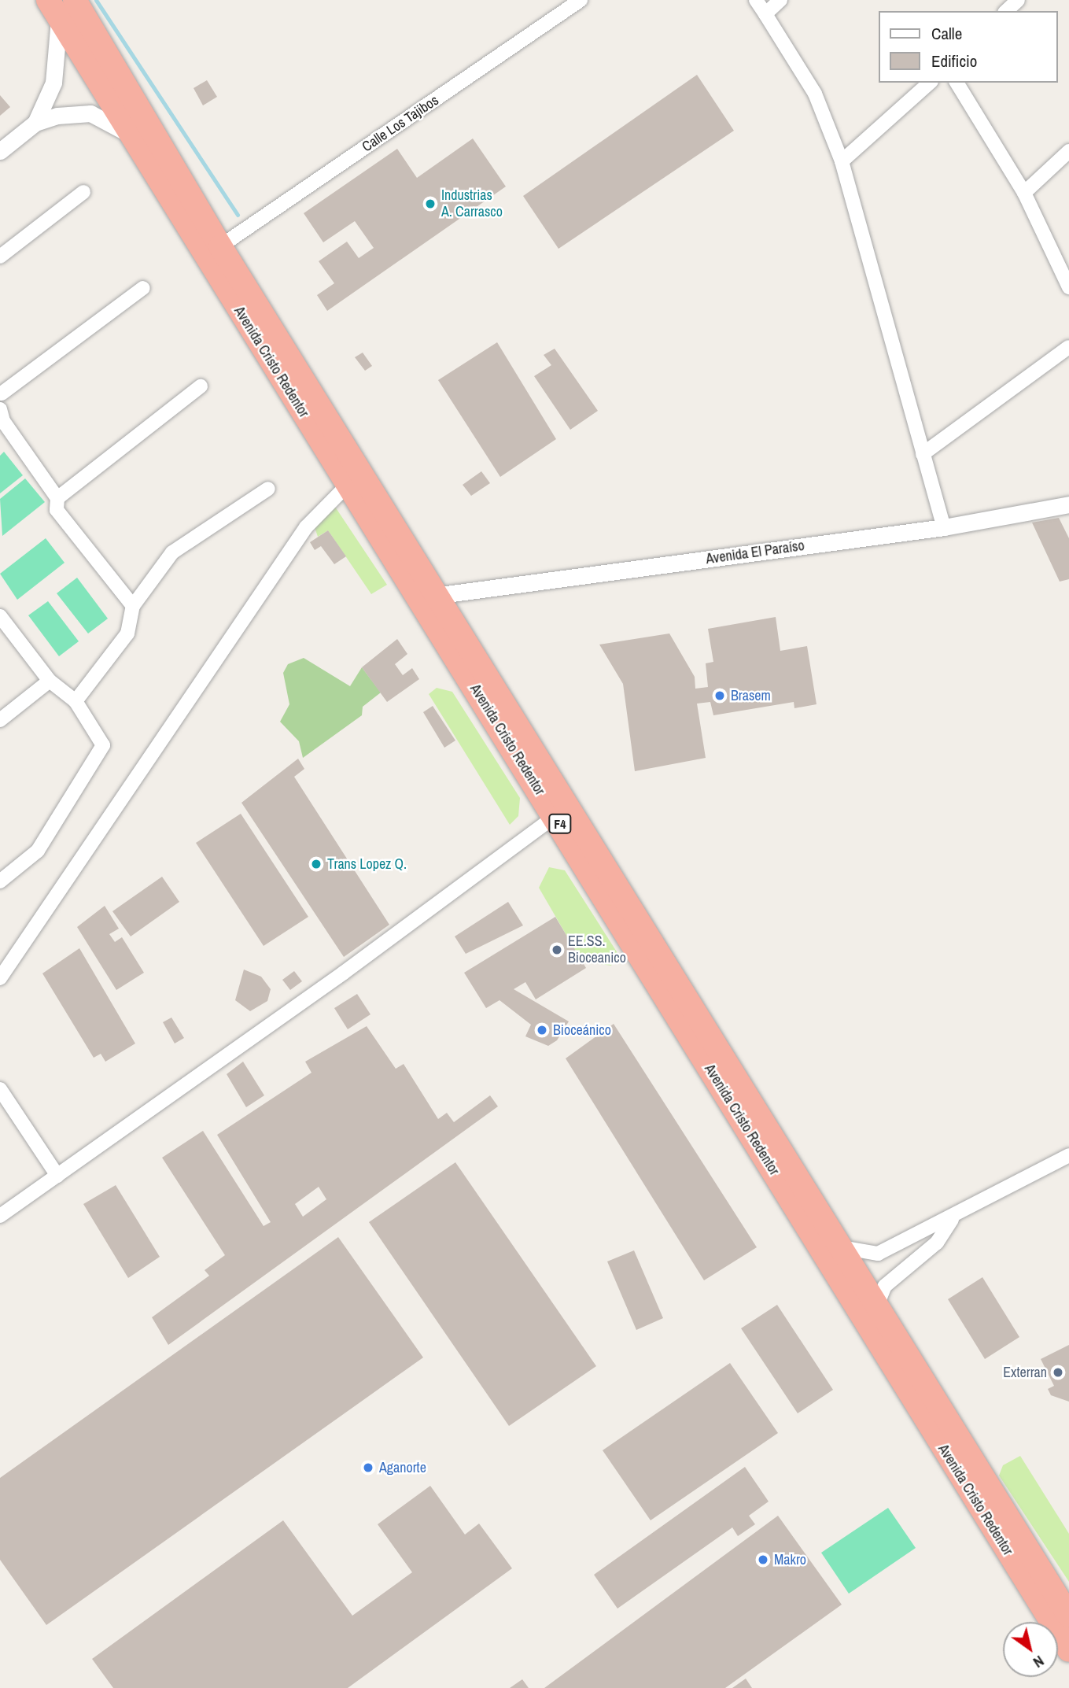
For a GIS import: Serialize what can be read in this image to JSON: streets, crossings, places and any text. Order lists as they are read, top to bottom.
{
  "streets": {
    "highway": ["Avenida Cristo Redentor", "F4"],
    "street": ["Calle Los Tajibos", "Avenida El Paraíso"]
  },
  "crossings": [
    ["Calle Los Tajibos", "Avenida Cristo Redentor"],
    ["Avenida Cristo Redentor", "Avenida El Paraíso"]
  ],
  "places": [
    "Industrias A. Carrasco",
    "Brasem",
    "Trans Lopez Q.",
    "EE.SS. Bioceanico",
    "Bioceánico",
    "Exterran",
    "Aganorte",
    "Makro"
  ],
  "legend": ["Calle", "Edificio"],
  "north": "bottom right"
}
